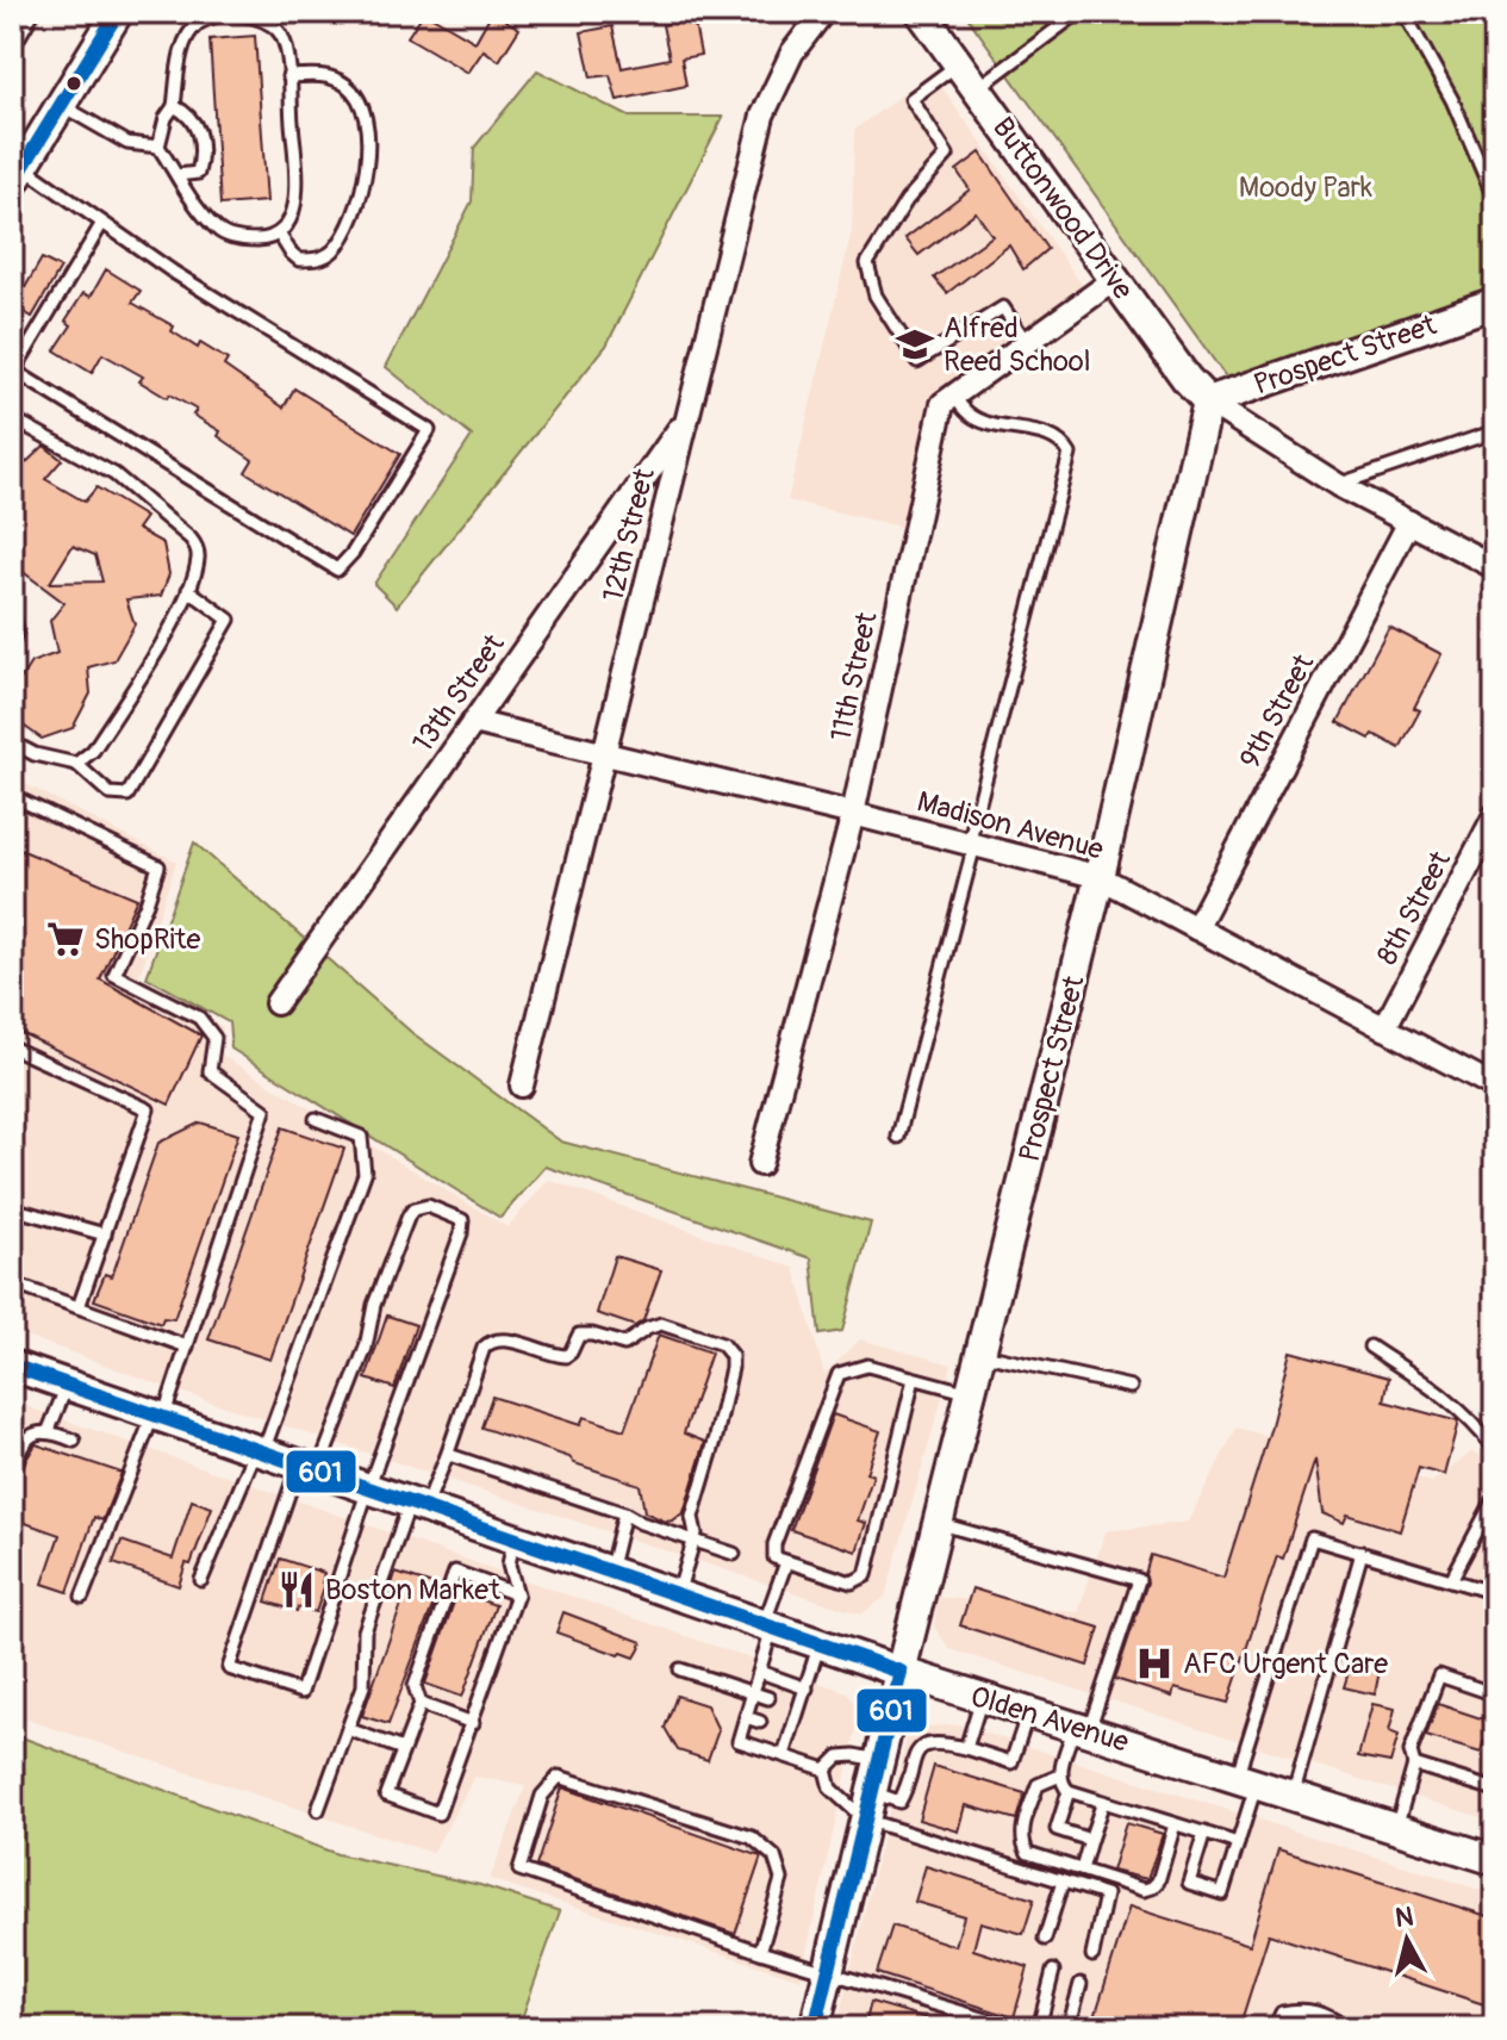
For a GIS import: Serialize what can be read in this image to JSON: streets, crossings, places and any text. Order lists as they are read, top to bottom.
{
  "streets": {
    "street": [
      "Buttonwood Drive",
      "Prospect Street",
      "12th Street",
      "11th Street",
      "13th Street",
      "9th Street",
      "Madison Avenue",
      "8th Street",
      "Olden Avenue"
    ]
  },
  "crossings": [
    ["Buttonwood Drive", "Prospect Street"],
    ["Buttonwood Drive", "11th Street"],
    ["Prospect Street", "Madison Avenue"],
    ["Prospect Street", "Olden Avenue"],
    ["12th Street", "13th Street"],
    ["12th Street", "Madison Avenue"],
    ["11th Street", "Madison Avenue"],
    ["13th Street", "Madison Avenue"],
    ["9th Street", "Madison Avenue"],
    ["Madison Avenue", "8th Street"]
  ],
  "parks": ["Moody Park"],
  "places": {
    "school or university": ["Alfred Reed School"],
    "supermarket": ["ShopRite"],
    "restaurant": ["Boston Market"],
    "hospital": ["AFC Urgent Care"]
  },
  "lines": ["transit line 601"],
  "north": "top"
}
